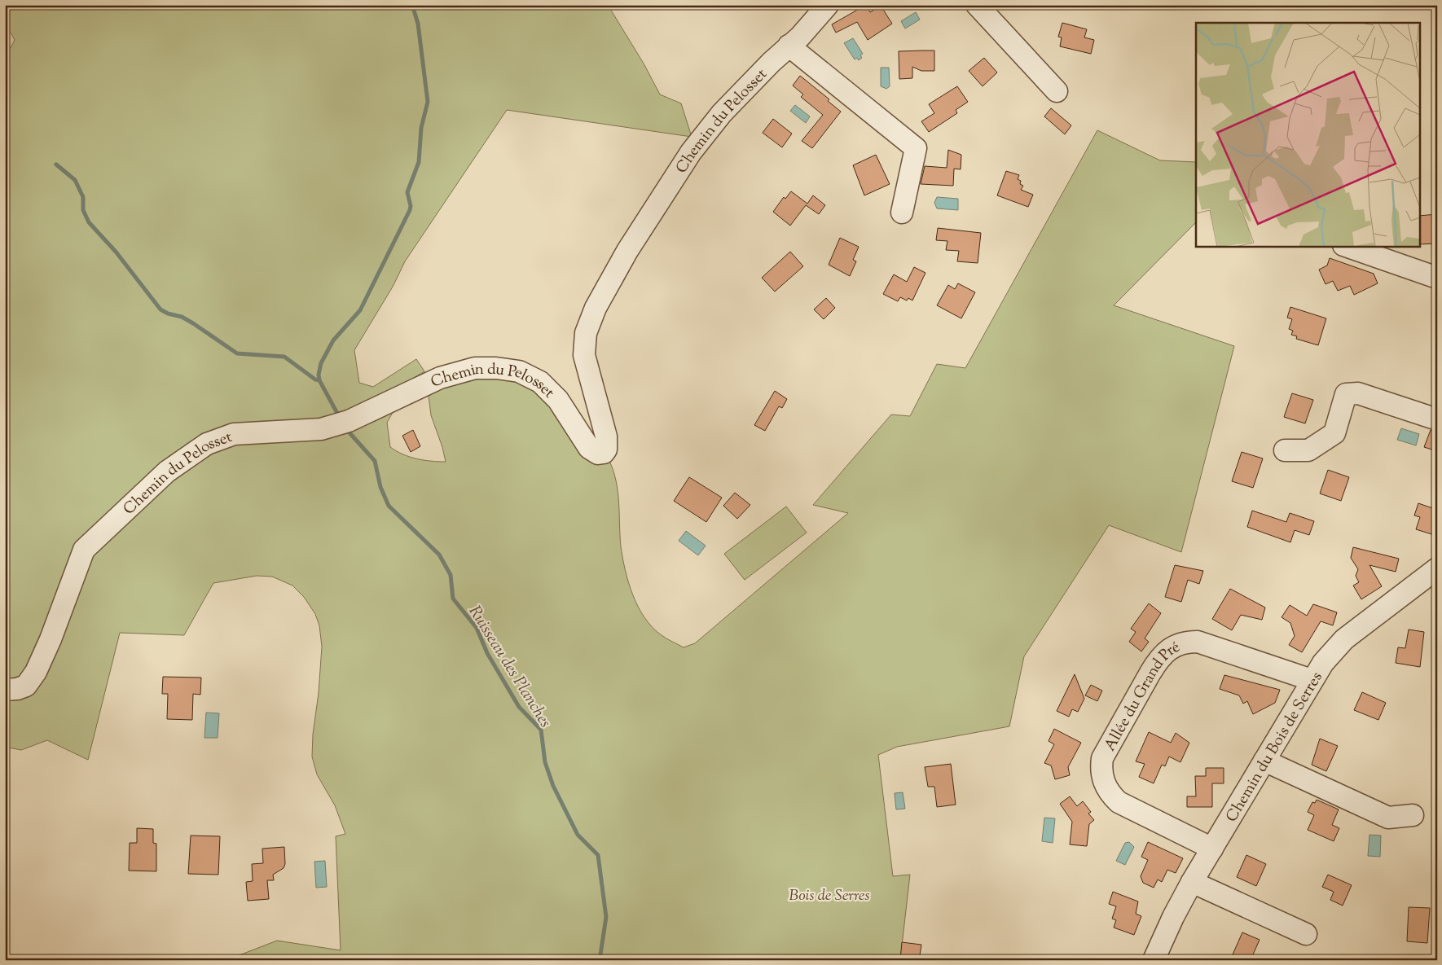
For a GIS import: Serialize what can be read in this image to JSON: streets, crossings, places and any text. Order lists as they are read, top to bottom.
{
  "streets": {
    "street": ["Chemin du Pelosset", "Allée du Grand Pré", "Chemin du Bois de Serres"]
  },
  "crossings": [
    ["Allée du Grand Pré", "Chemin du Bois de Serres"]
  ],
  "water": ["Ruisseau des Planches"],
  "parks": ["Bois de Serres"]
}
